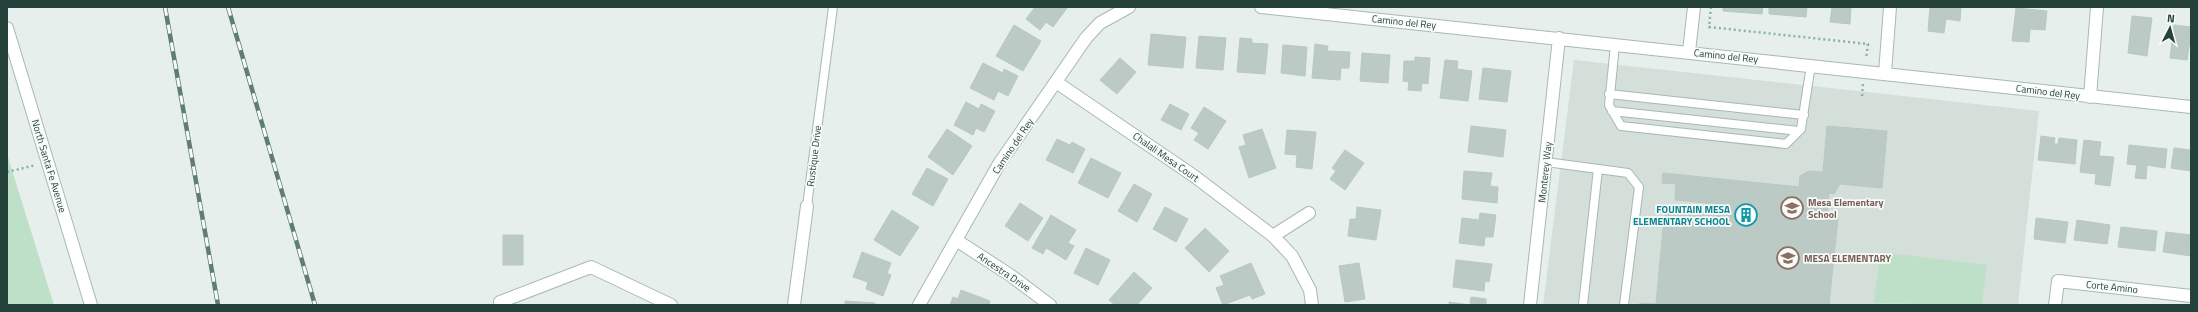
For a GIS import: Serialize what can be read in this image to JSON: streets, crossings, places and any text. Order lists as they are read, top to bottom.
{
  "streets": {
    "street": [
      "Camino del Rey",
      "Rustique Drive",
      "Chalali Mesa Court",
      "North Santa Fe Avenue",
      "Monterey Way",
      "Ancestra Drive",
      "Corte Amino"
    ]
  },
  "crossings": [
    ["Camino del Rey", "Chalali Mesa Court"],
    ["Camino del Rey", "Monterey Way"],
    ["Camino del Rey", "Ancestra Drive"]
  ],
  "places": {
    "school or university": ["Mesa Elementary School", "MESA ELEMENTARY"],
    "building": ["FOUNTAIN MESA ELEMENTARY SCHOOL"]
  },
  "north": "top"
}
